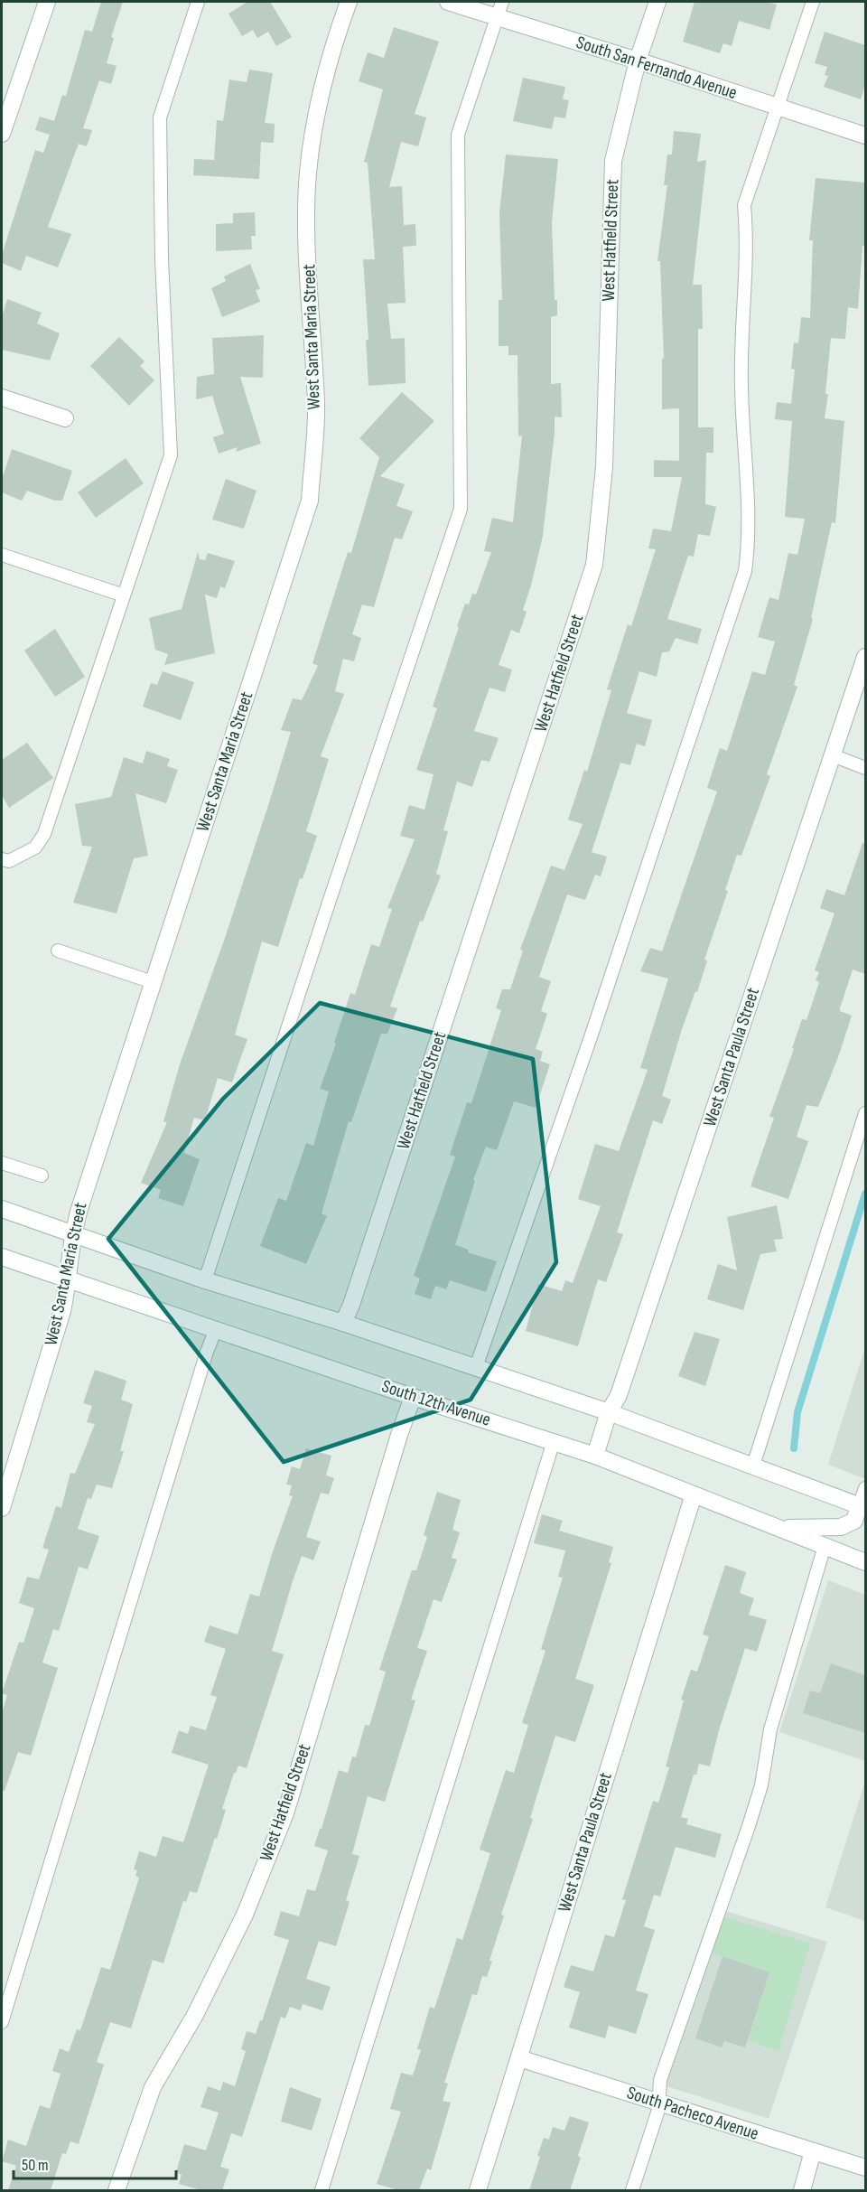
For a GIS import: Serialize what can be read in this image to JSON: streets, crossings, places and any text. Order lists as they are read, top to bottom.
{
  "streets": {
    "street": [
      "South San Fernando Avenue",
      "West Hatfield Street",
      "West Santa Maria Street",
      "West Santa Paula Street",
      "South 12th Avenue",
      "South Pacheco Avenue"
    ]
  },
  "crossings": [
    ["South San Fernando Avenue", "West Hatfield Street"],
    ["West Hatfield Street", "South 12th Avenue"],
    ["West Santa Maria Street", "South 12th Avenue"],
    ["West Santa Paula Street", "South 12th Avenue"],
    ["West Santa Paula Street", "South Pacheco Avenue"]
  ],
  "scale_bar": "50 m"
}
